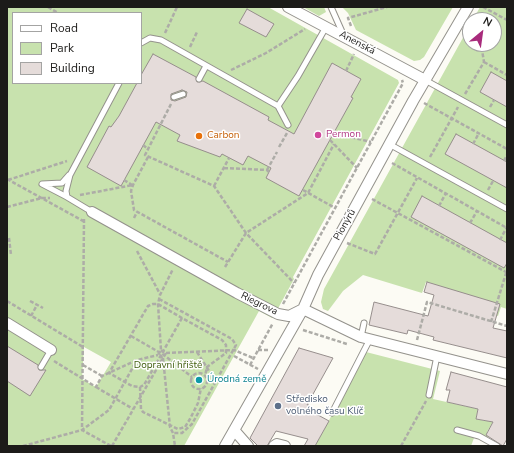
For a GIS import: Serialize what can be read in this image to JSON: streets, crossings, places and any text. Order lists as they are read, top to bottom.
{
  "streets": {
    "street": ["Anenská", "Pionýrů", "Riegrova"]
  },
  "crossings": [
    ["Anenská", "Pionýrů"],
    ["Pionýrů", "Riegrova"]
  ],
  "parks": ["Dopravní hřiště"],
  "places": [
    "Permon",
    "Carbon",
    "Úrodná země",
    "Středisko volného času Klíč"
  ],
  "legend": ["Road", "Park", "Building"],
  "north": "top right"
}
